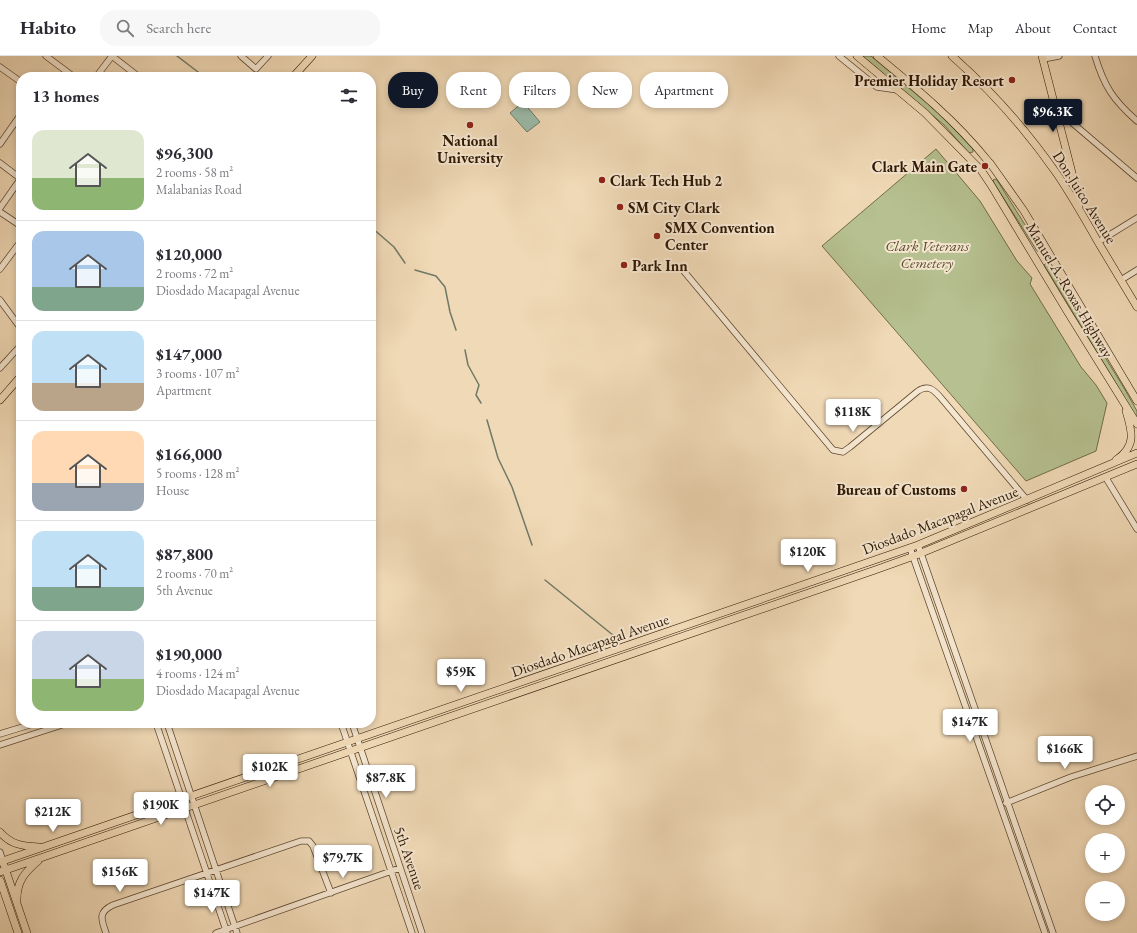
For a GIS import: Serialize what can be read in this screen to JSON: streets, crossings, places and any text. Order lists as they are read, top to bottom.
{
  "streets": {
    "main road": ["Don Juico Avenue", "Manuel A. Roxas Highway", "Diosdado Macapagal Avenue"],
    "street": ["5th Avenue"]
  },
  "crossings": [
    ["Diosdado Macapagal Avenue", "5th Avenue"]
  ],
  "parks": ["Clark Veterans Cemetery"],
  "places": [
    "Premier Holiday Resort",
    "National University",
    "Clark Main Gate",
    "Clark Tech Hub 2",
    "SM City Clark",
    "SMX Convention Center",
    "Park Inn",
    "Bureau of Customs"
  ],
  "page": {
    "header": "Habito",
    "search": "Search here",
    "nav": [
      "Home",
      "Map",
      "About",
      "Contact"
    ],
    "chip": [
      "Buy",
      "Rent",
      "Filters",
      "New",
      "Apartment"
    ],
    "heading": "13 homes",
    "price": [
      "$96.3K",
      "$118K",
      "$120K",
      "$59K",
      "$147K",
      "$166K",
      "$102K",
      "$87.8K",
      "$190K",
      "$212K",
      "$79.7K",
      "$156K",
      "$147K"
    ],
    "list": [
      {
        "name": "$96,300",
        "note": "2 rooms · 58 m² · Malabanias Road"
      },
      {
        "name": "$120,000",
        "note": "2 rooms · 72 m² · Diosdado Macapagal Avenue"
      },
      {
        "name": "$147,000",
        "note": "3 rooms · 107 m² · Apartment"
      },
      {
        "name": "$166,000",
        "note": "5 rooms · 128 m² · House"
      },
      {
        "name": "$87,800",
        "note": "2 rooms · 70 m² · 5th Avenue"
      },
      {
        "name": "$190,000",
        "note": "4 rooms · 124 m² · Diosdado Macapagal Avenue"
      }
    ],
    "map_buttons": ["+", "−"]
  }
}
